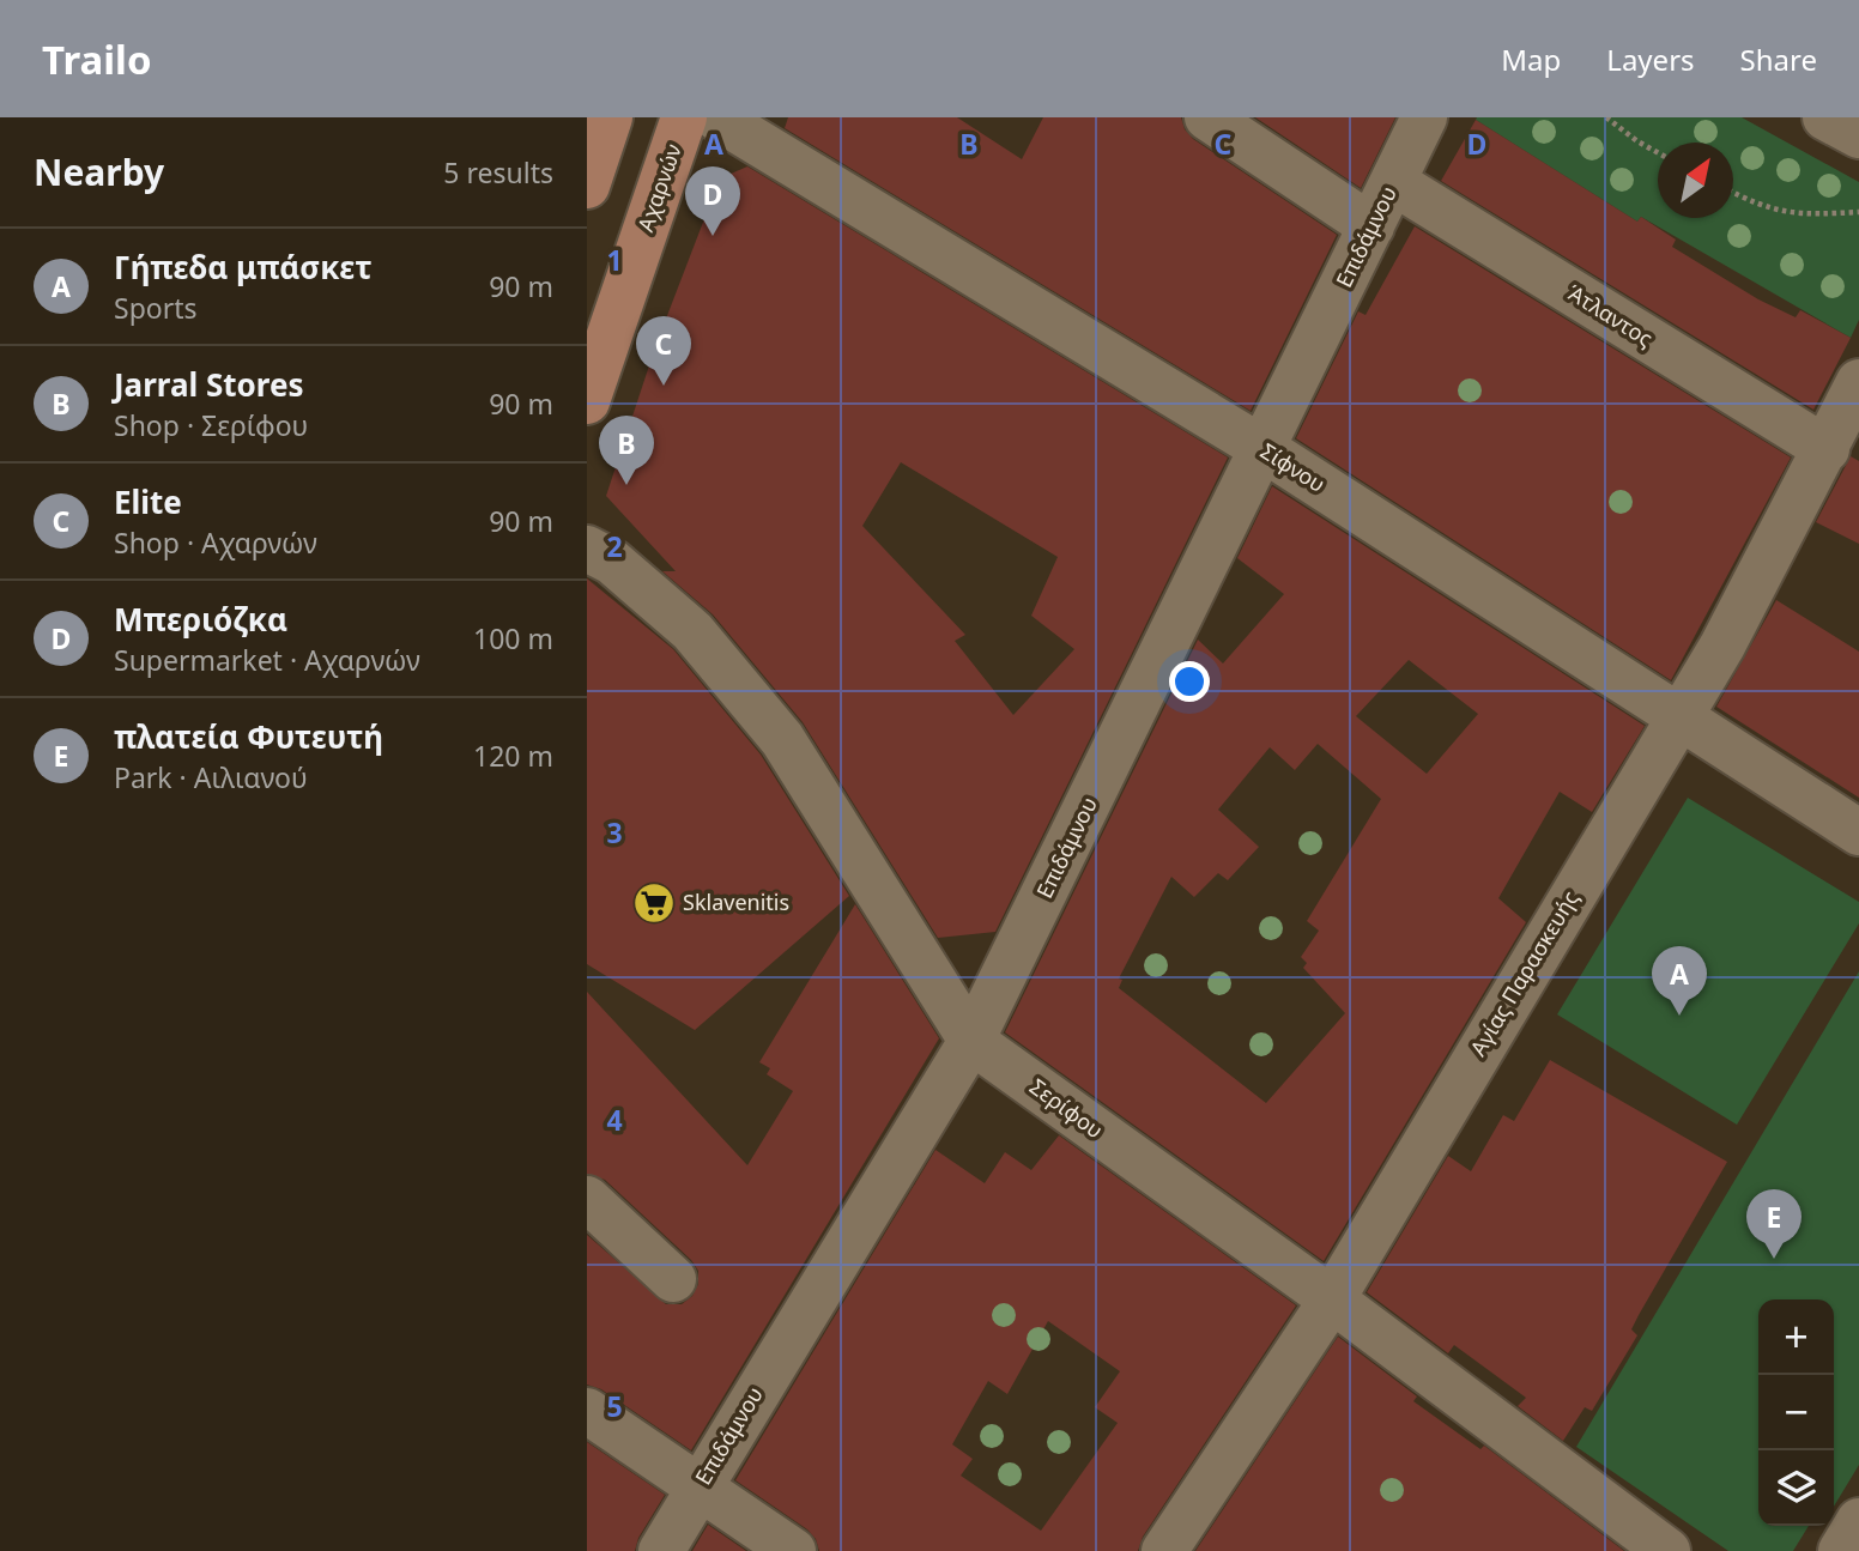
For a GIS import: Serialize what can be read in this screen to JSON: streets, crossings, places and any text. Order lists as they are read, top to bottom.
{
  "streets": {
    "main road": ["Αχαρνών"],
    "street": [
      "Επιδάμνου",
      "Άτλαντος",
      "Σίφνου",
      "Αγίας Παρασκευής",
      "Σερίφου"
    ]
  },
  "crossings": [
    ["Επιδάμνου", "Άτλαντος"],
    ["Επιδάμνου", "Σίφνου"],
    ["Επιδάμνου", "Σερίφου"],
    ["Άτλαντος", "Αγίας Παρασκευής"],
    ["Σίφνου", "Αγίας Παρασκευής"],
    ["Αγίας Παρασκευής", "Σερίφου"]
  ],
  "places": {
    "supermarket": ["Sklavenitis"]
  },
  "north": "top right",
  "page": {
    "header": "Trailo",
    "nav": ["Map", "Layers", "Share"],
    "heading": ["Nearby", "5 results"],
    "pins": [
      "D",
      "C",
      "B",
      "A",
      "E"
    ],
    "list": [
      {
        "mark": "A",
        "name": "Γήπεδα μπάσκετ",
        "note": "Sports",
        "value": "90 m"
      },
      {
        "mark": "B",
        "name": "Jarral Stores",
        "note": "Shop · Σερίφου",
        "value": "90 m"
      },
      {
        "mark": "C",
        "name": "Elite",
        "note": "Shop · Αχαρνών",
        "value": "90 m"
      },
      {
        "mark": "D",
        "name": "Μπεριόζκα",
        "note": "Supermarket · Αχαρνών",
        "value": "100 m"
      },
      {
        "mark": "E",
        "name": "πλατεία Φυτευτή",
        "note": "Park · Αιλιανού",
        "value": "120 m"
      }
    ],
    "map_buttons": ["+", "−"]
  },
  "grid": {
    "columns": [
      "A",
      "B",
      "C",
      "D"
    ],
    "rows": [
      "1",
      "2",
      "3",
      "4",
      "5"
    ]
  }
}
